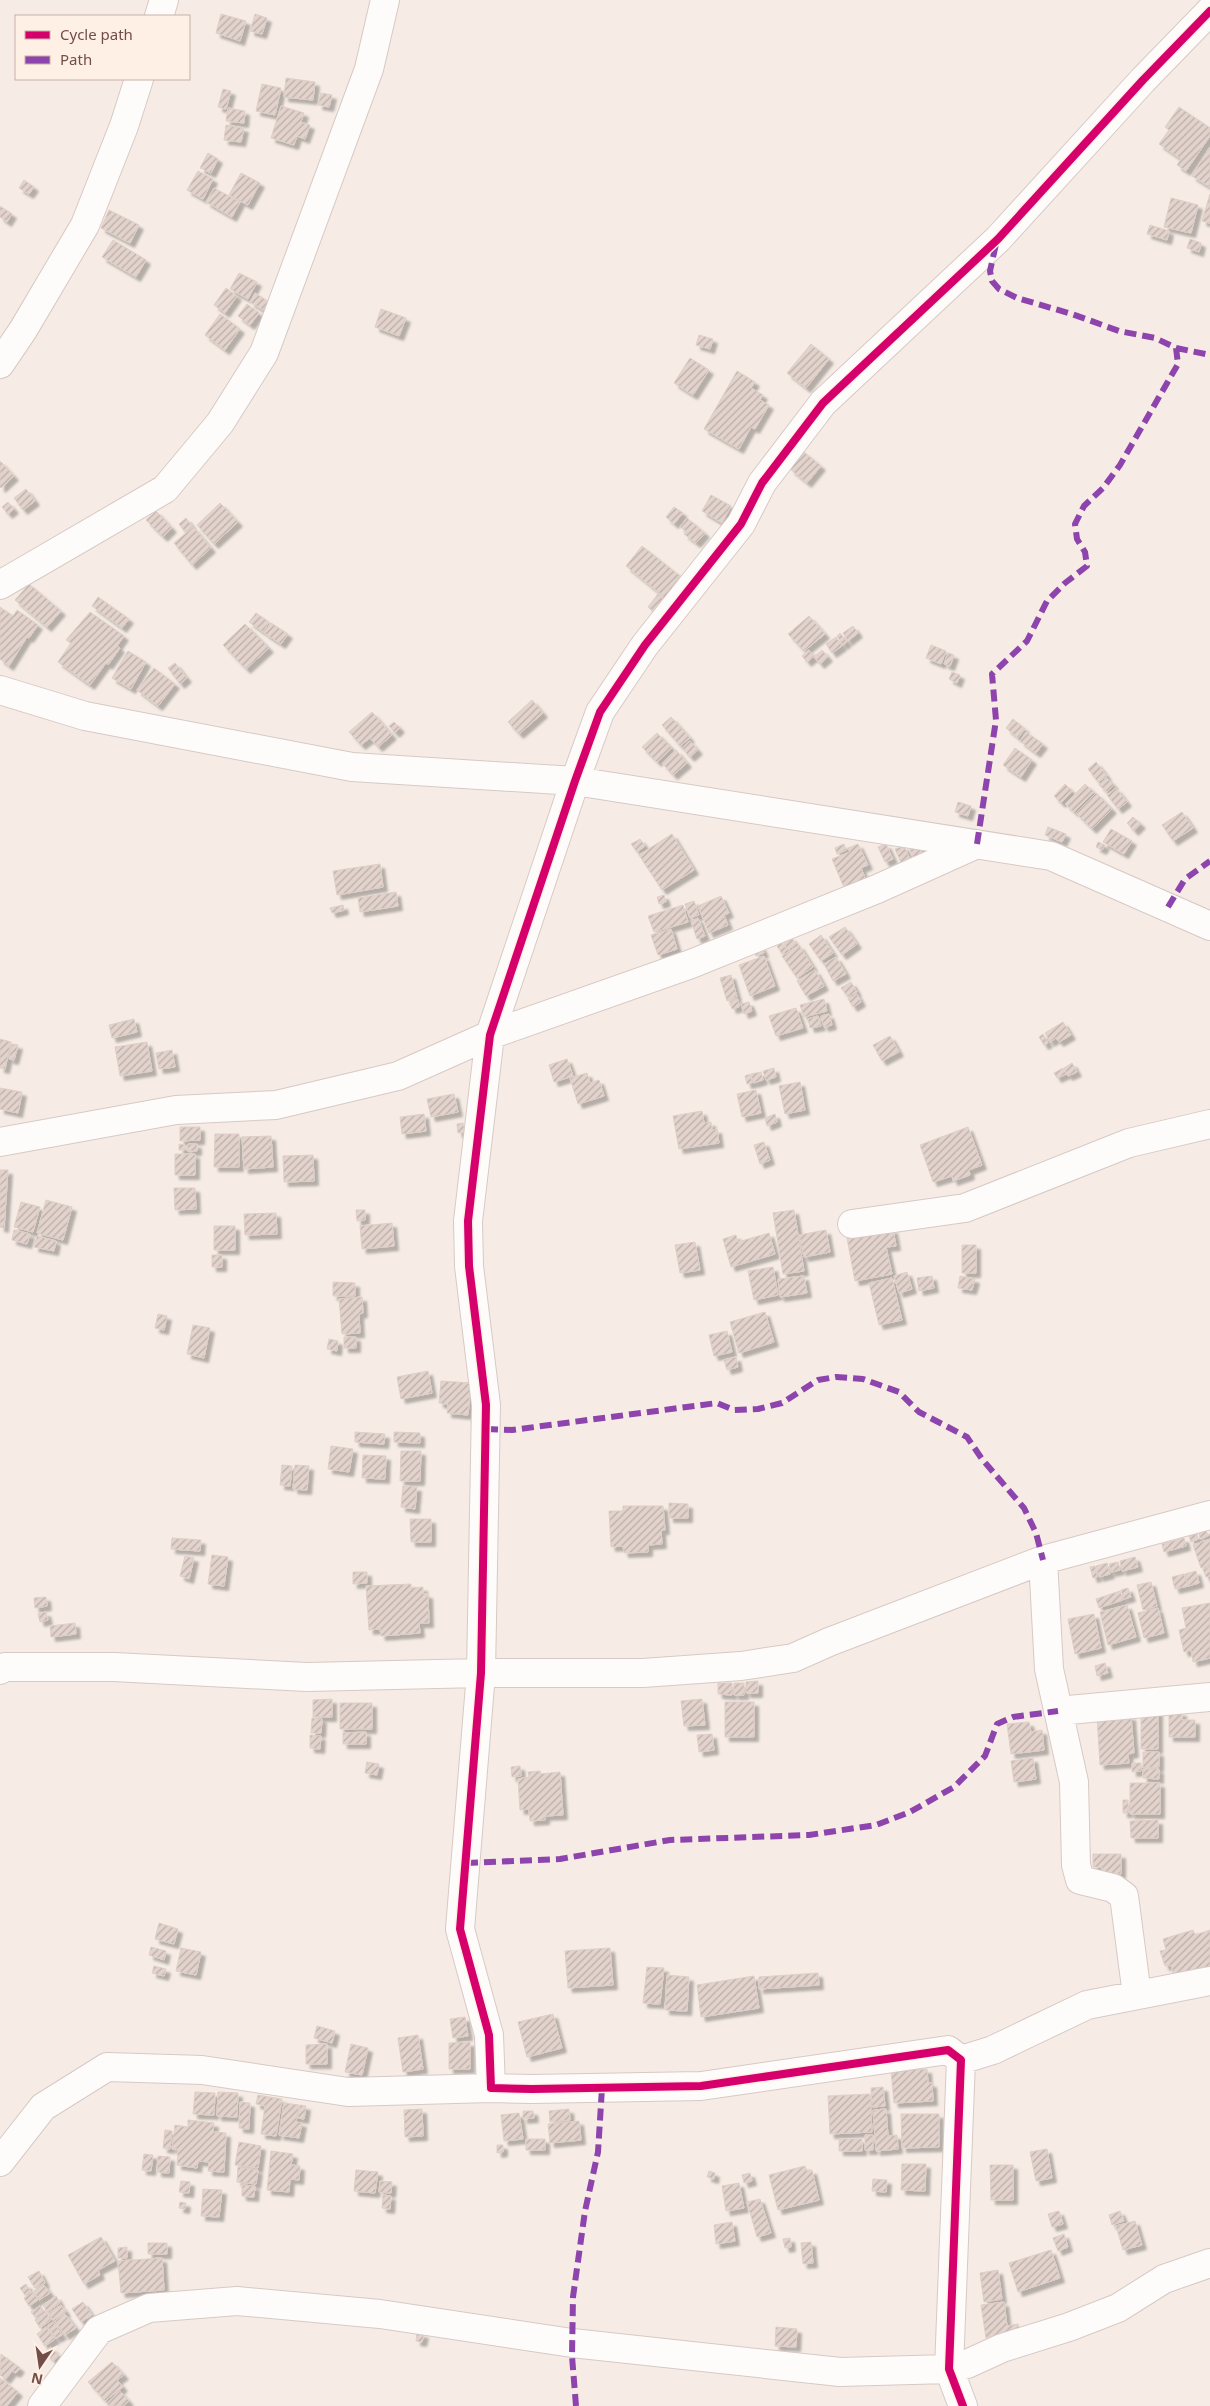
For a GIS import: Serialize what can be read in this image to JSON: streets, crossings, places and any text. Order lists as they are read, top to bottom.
{
  "legend": ["Cycle path", "Path"],
  "north": "bottom"
}
